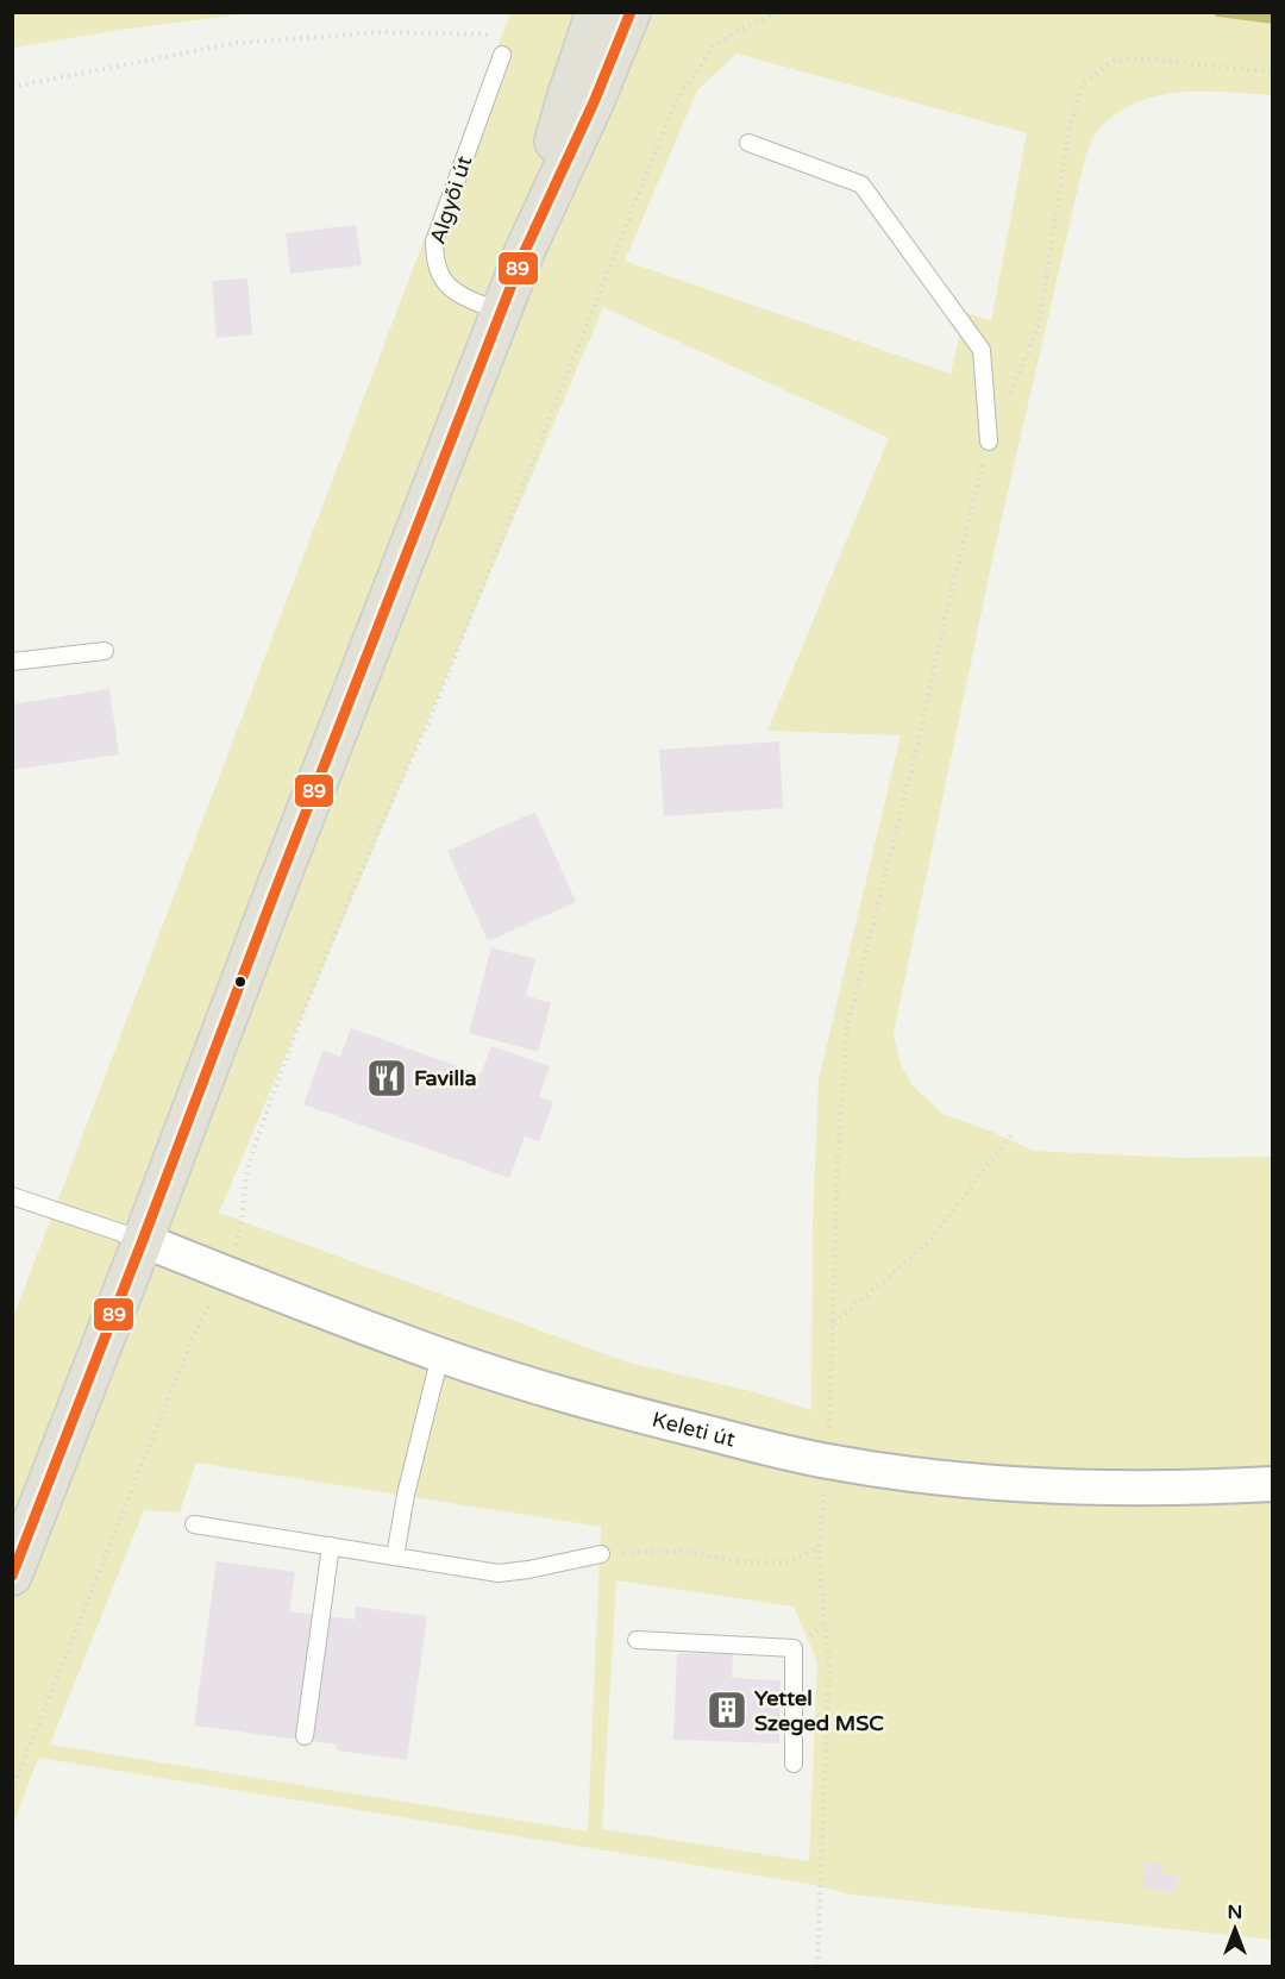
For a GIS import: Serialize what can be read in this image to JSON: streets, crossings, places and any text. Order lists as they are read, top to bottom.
{
  "streets": {
    "street": ["Keleti út"],
    "lane": ["Algyői út"]
  },
  "places": {
    "restaurant": ["Favilla"],
    "building": ["Yettel Szeged MSC"]
  },
  "lines": ["transit line 89"],
  "north": "top"
}
